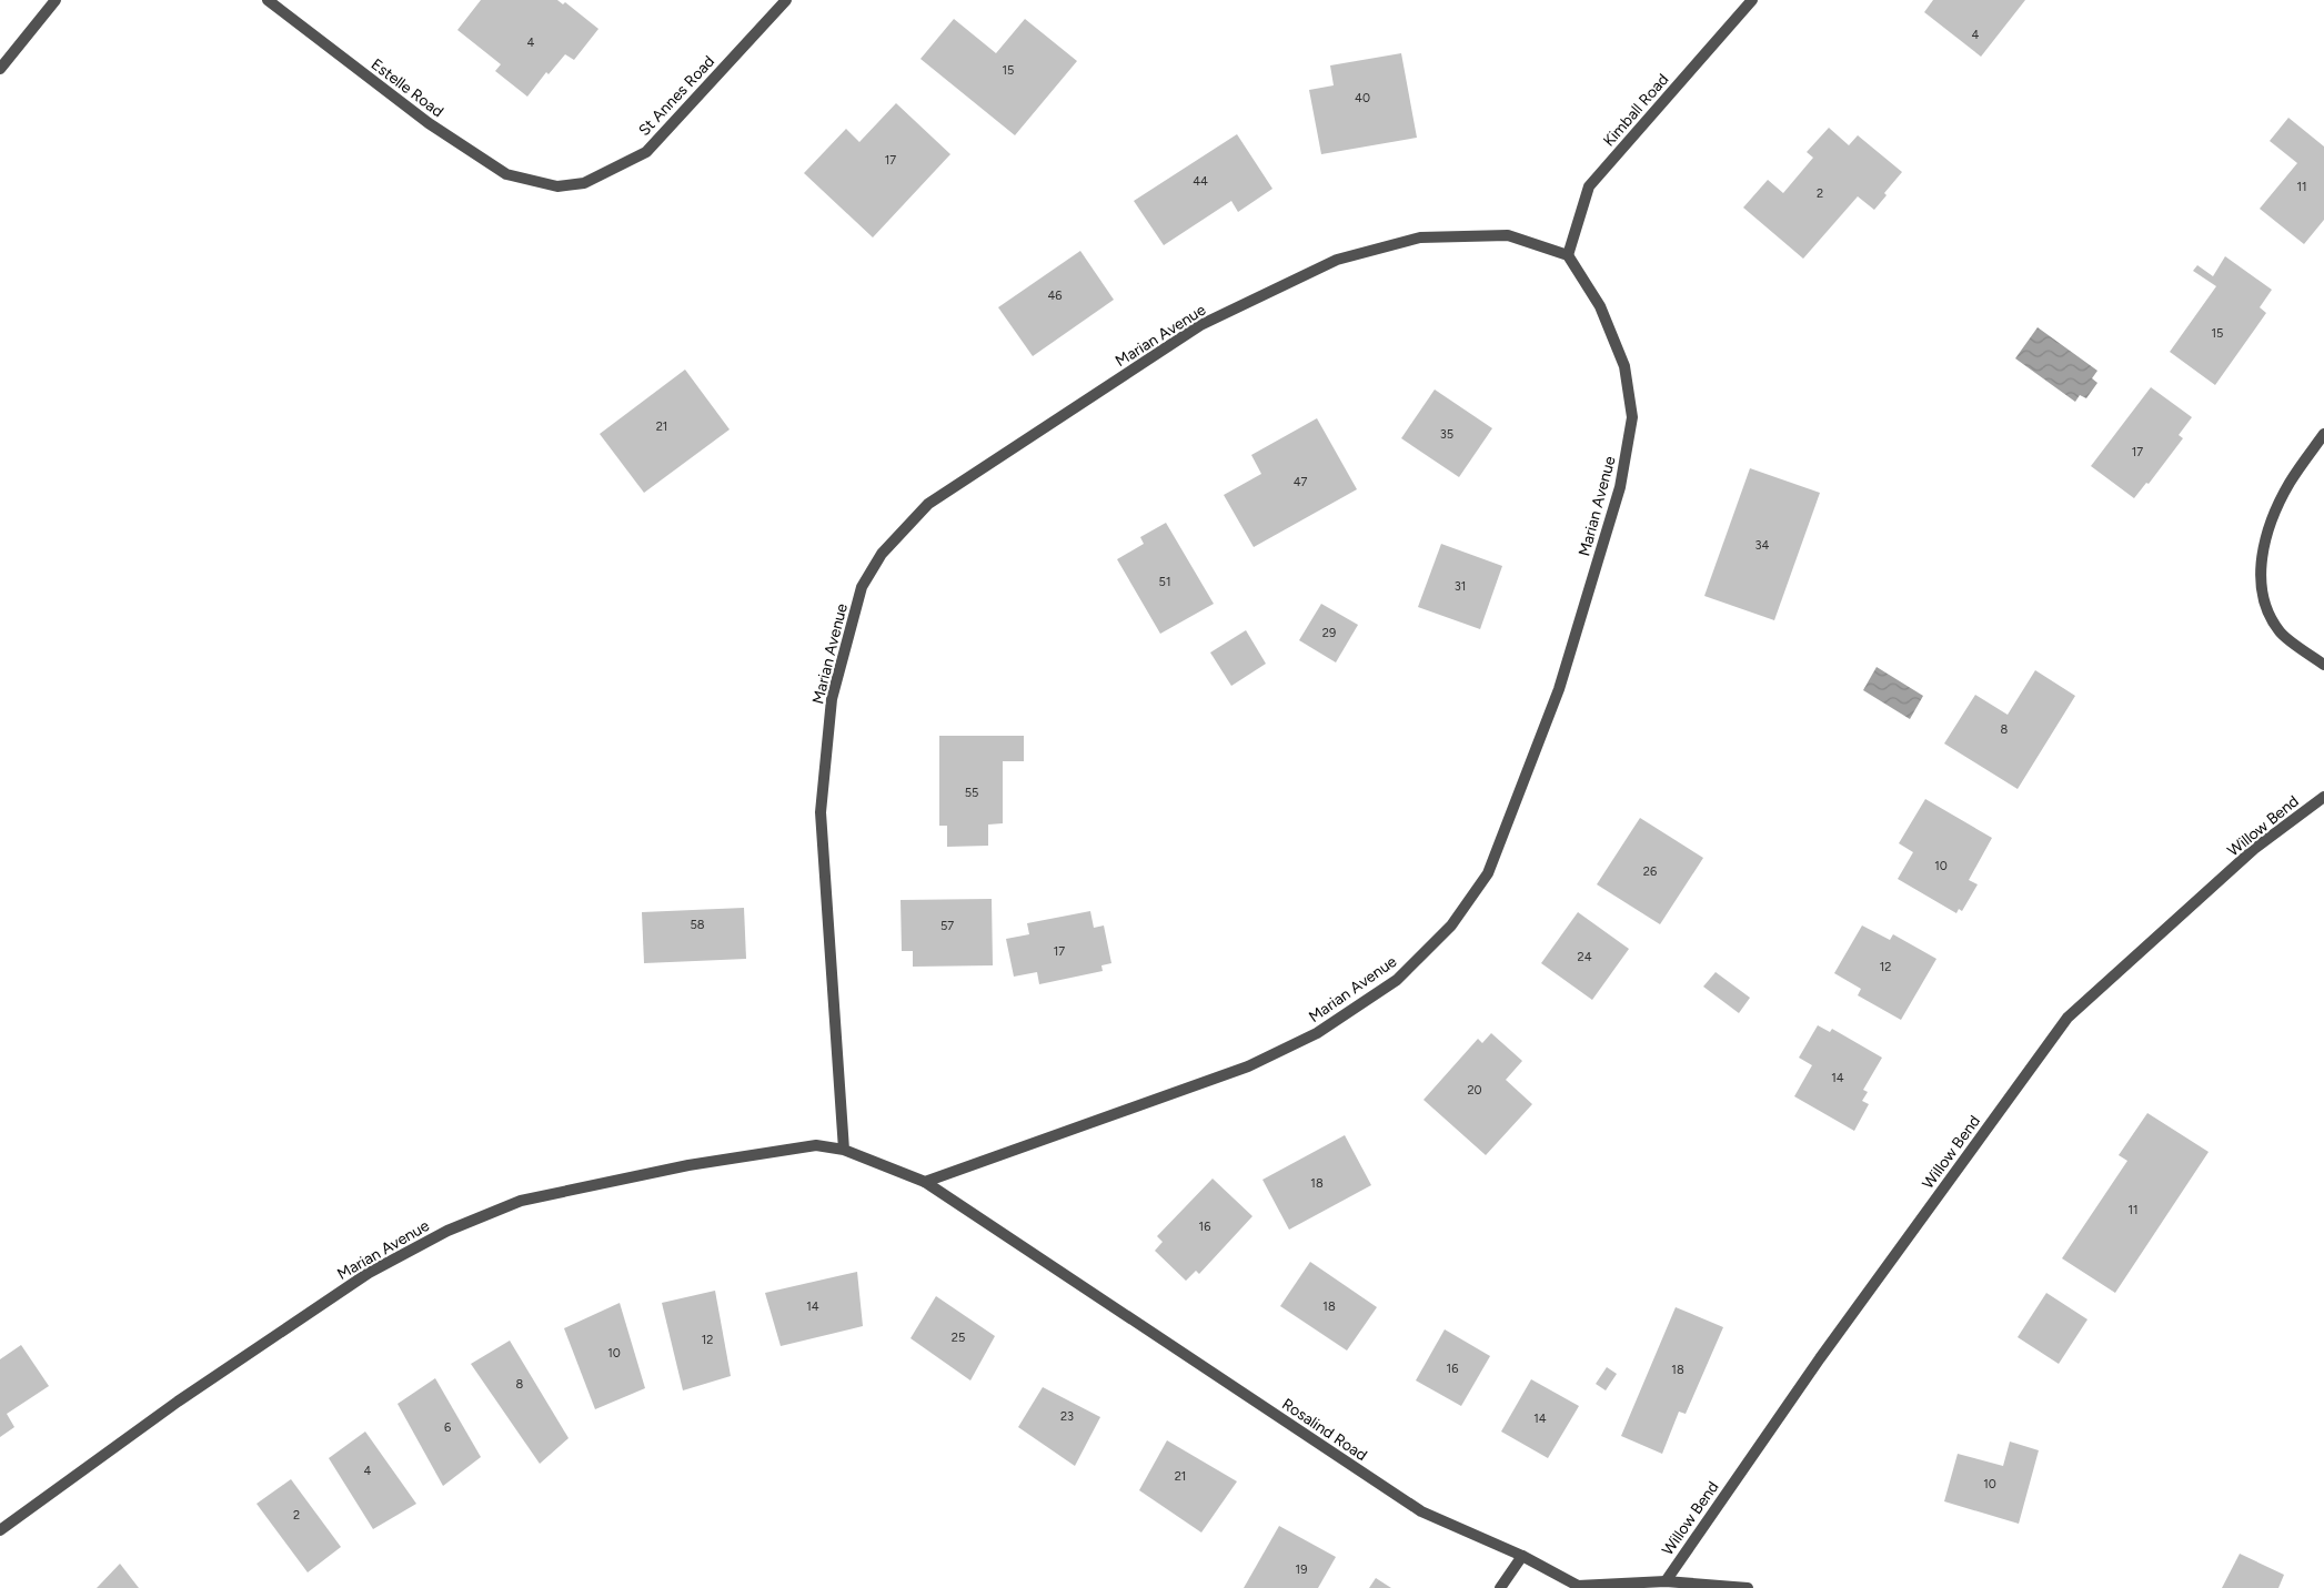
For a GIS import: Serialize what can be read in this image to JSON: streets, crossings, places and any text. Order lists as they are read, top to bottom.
{
  "streets": {
    "street": [
      "Estelle Road",
      "St Annes Road",
      "Kimball Road",
      "Marian Avenue",
      "Willow Bend",
      "Rosalind Road"
    ]
  },
  "crossings": [
    ["Estelle Road", "St Annes Road"],
    ["Kimball Road", "Marian Avenue"],
    ["Marian Avenue", "Rosalind Road"],
    ["Willow Bend", "Rosalind Road"]
  ],
  "house_numbers": [
    "4",
    "4",
    "15",
    "40",
    "17",
    "44",
    "11",
    "2",
    "46",
    "15",
    "21",
    "35",
    "17",
    "47",
    "34",
    "51",
    "31",
    "29",
    "8",
    "55",
    "10",
    "26",
    "58",
    "57",
    "17",
    "24",
    "12",
    "14",
    "20",
    "18",
    "11",
    "16",
    "14",
    "18",
    "25",
    "12",
    "10",
    "16",
    "18",
    "8",
    "23",
    "14",
    "6",
    "4",
    "21",
    "10",
    "2",
    "19"
  ]
}
